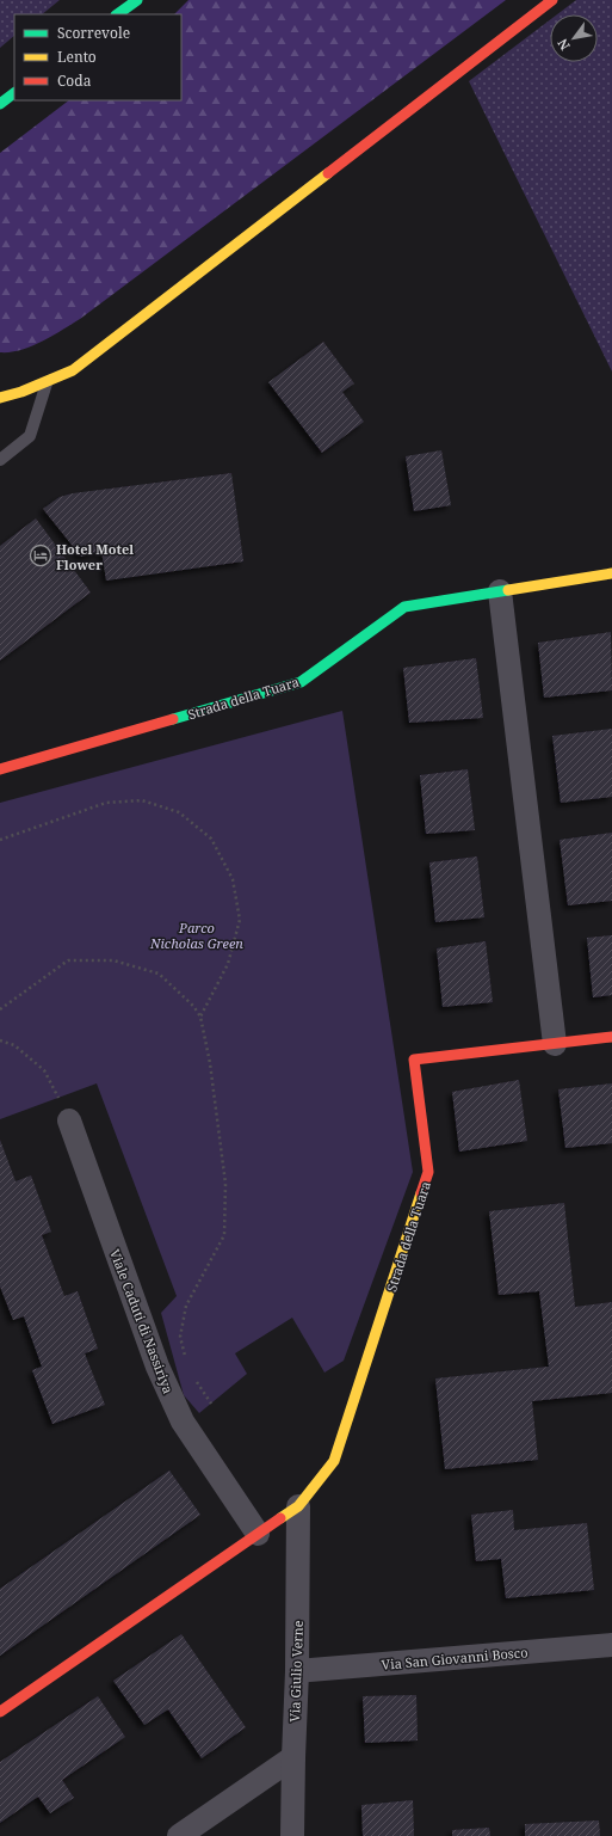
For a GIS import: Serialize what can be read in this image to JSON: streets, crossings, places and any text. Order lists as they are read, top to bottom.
{
  "streets": {
    "street": [
      "Strada della Tuara",
      "Viale Caduti di Nassiriya",
      "Via San Giovanni Bosco",
      "Via Giulio Verne"
    ]
  },
  "crossings": [
    ["Strada della Tuara", "Via Giulio Verne"],
    ["Via San Giovanni Bosco", "Via Giulio Verne"]
  ],
  "parks": ["Parco Nicholas Green"],
  "places": {
    "hotel": ["Hotel Motel Flower"]
  },
  "legend": ["Scorrevole", "Lento", "Coda"],
  "north": "bottom left"
}
